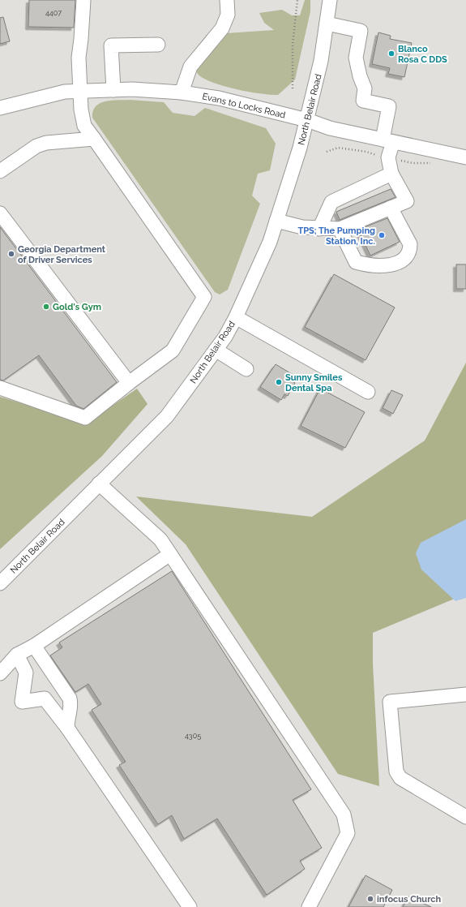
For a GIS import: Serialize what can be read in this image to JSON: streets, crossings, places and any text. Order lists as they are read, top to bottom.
{
  "streets": {
    "street": ["Evans to Locks Road", "North Belair Road"]
  },
  "crossings": [
    ["Evans to Locks Road", "North Belair Road"]
  ],
  "places": [
    "Blanco Rosa C DDS",
    "TPS; The Pumping Station, Inc.",
    "Georgia Department of Driver Services",
    "Gold's Gym",
    "Sunny Smiles Dental Spa",
    "infocus Church"
  ],
  "house_numbers": ["4407", "4305"]
}
